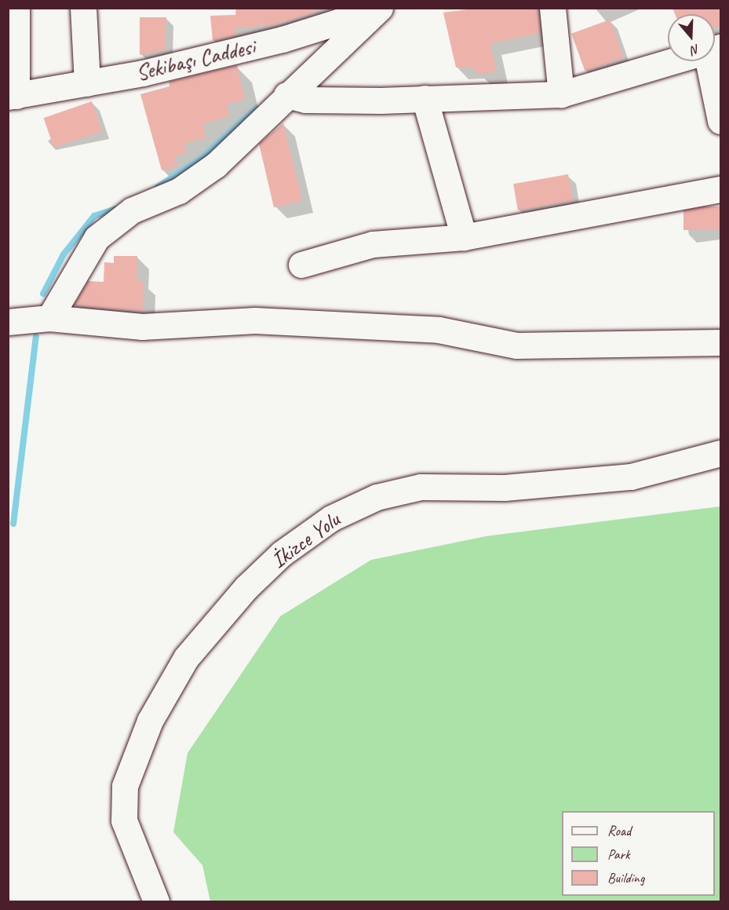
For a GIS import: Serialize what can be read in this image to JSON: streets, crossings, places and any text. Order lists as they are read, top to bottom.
{
  "streets": {
    "street": ["Sekibaşı Caddesi", "İkizce Yolu"]
  },
  "legend": ["Road", "Park", "Building"],
  "north": "bottom"
}
